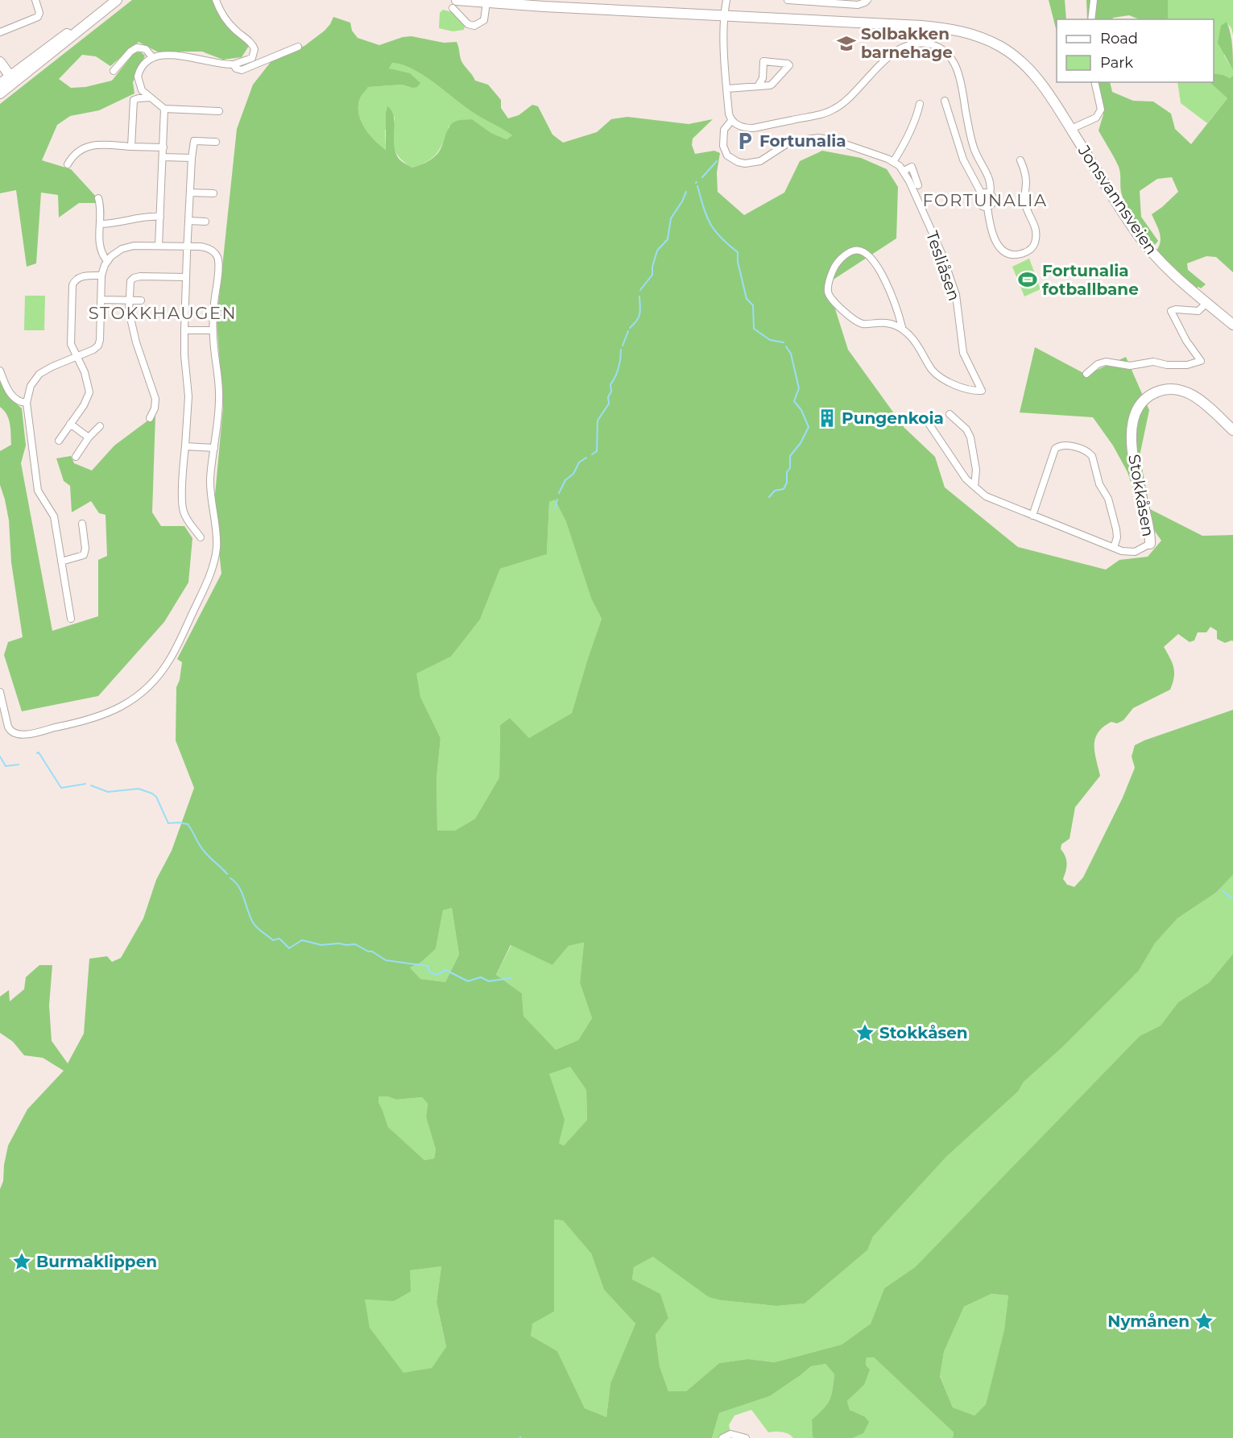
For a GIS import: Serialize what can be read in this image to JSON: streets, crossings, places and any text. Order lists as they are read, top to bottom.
{
  "streets": {
    "main road": ["Jonsvannsveien", "Stokkåsen"],
    "street": ["Tesliåsen"]
  },
  "districts": ["FORTUNALIA", "STOKKHAUGEN"],
  "places": {
    "school or university": ["Solbakken barnehage"],
    "parking": ["Fortunalia"],
    "sports": ["Fortunalia fotballbane"],
    "building": ["Pungenkoia"],
    "place": ["Stokkåsen", "Burmaklippen", "Nymånen"]
  },
  "legend": ["Road", "Park"]
}
